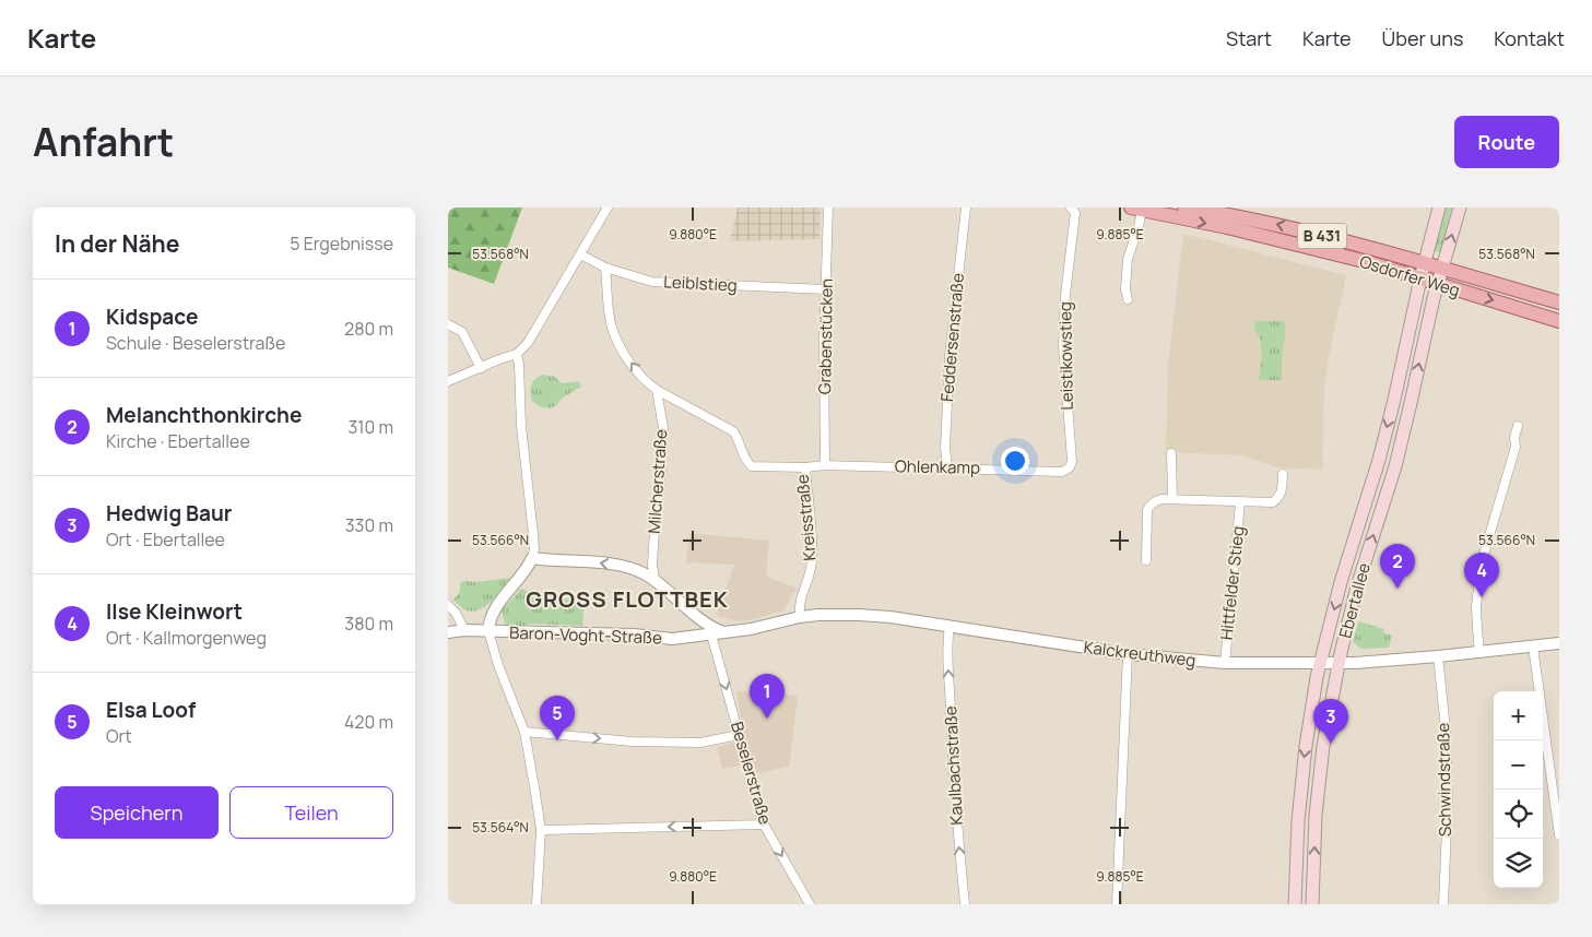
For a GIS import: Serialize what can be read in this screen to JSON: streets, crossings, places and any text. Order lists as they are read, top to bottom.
{
  "streets": {
    "main road": ["B 431", "Osdorfer Weg", "Ebertallee"],
    "street": [
      "Leiblstieg",
      "Grabenstücken",
      "Feddersenstraße",
      "Leistikowstieg",
      "Ohlenkamp",
      "Milcherstraße",
      "Kreisstraße",
      "Hittfelder Stieg",
      "Baron-Voght-Straße",
      "Kalckreuthweg",
      "Kaulbachstraße",
      "Beselerstraße",
      "Schwindstraße"
    ]
  },
  "crossings": [
    ["Osdorfer Weg", "Ebertallee"],
    ["Leiblstieg", "Grabenstücken"],
    ["Grabenstücken", "Ohlenkamp"],
    ["Feddersenstraße", "Ohlenkamp"],
    ["Leistikowstieg", "Ohlenkamp"],
    ["Ohlenkamp", "Kreisstraße"],
    ["Milcherstraße", "Kreisstraße"],
    ["Kreisstraße", "Kalckreuthweg"],
    ["Hittfelder Stieg", "Kalckreuthweg"],
    ["Ebertallee", "Kalckreuthweg"],
    ["Baron-Voght-Straße", "Kalckreuthweg"],
    ["Baron-Voght-Straße", "Beselerstraße"],
    ["Kalckreuthweg", "Kaulbachstraße"],
    ["Kalckreuthweg", "Schwindstraße"]
  ],
  "one_way": ["Kaulbachstraße", "Beselerstraße"],
  "districts": ["GROSS FLOTTBEK"],
  "page": {
    "header": "Karte",
    "nav": [
      "Start",
      "Karte",
      "Über uns",
      "Kontakt"
    ],
    "title": "Anfahrt",
    "buttons": [
      "Route",
      ["Speichern", "Teilen"]
    ],
    "heading": ["In der Nähe", "5 Ergebnisse"],
    "list": [
      {
        "mark": "1",
        "name": "Kidspace",
        "note": "Schule · Beselerstraße",
        "value": "280 m"
      },
      {
        "mark": "2",
        "name": "Melanchthonkirche",
        "note": "Kirche · Ebertallee",
        "value": "310 m"
      },
      {
        "mark": "3",
        "name": "Hedwig Baur",
        "note": "Ort · Ebertallee",
        "value": "330 m"
      },
      {
        "mark": "4",
        "name": "Ilse Kleinwort",
        "note": "Ort · Kallmorgenweg",
        "value": "380 m"
      },
      {
        "mark": "5",
        "name": "Elsa Loof",
        "note": "Ort",
        "value": "420 m"
      }
    ],
    "pins": [
      "2",
      "4",
      "1",
      "5",
      "3"
    ],
    "map_buttons": ["+", "−"]
  },
  "coordinates": [
    "9.880°E",
    "9.885°E",
    "53.568°N",
    "53.566°N",
    "53.564°N"
  ]
}
